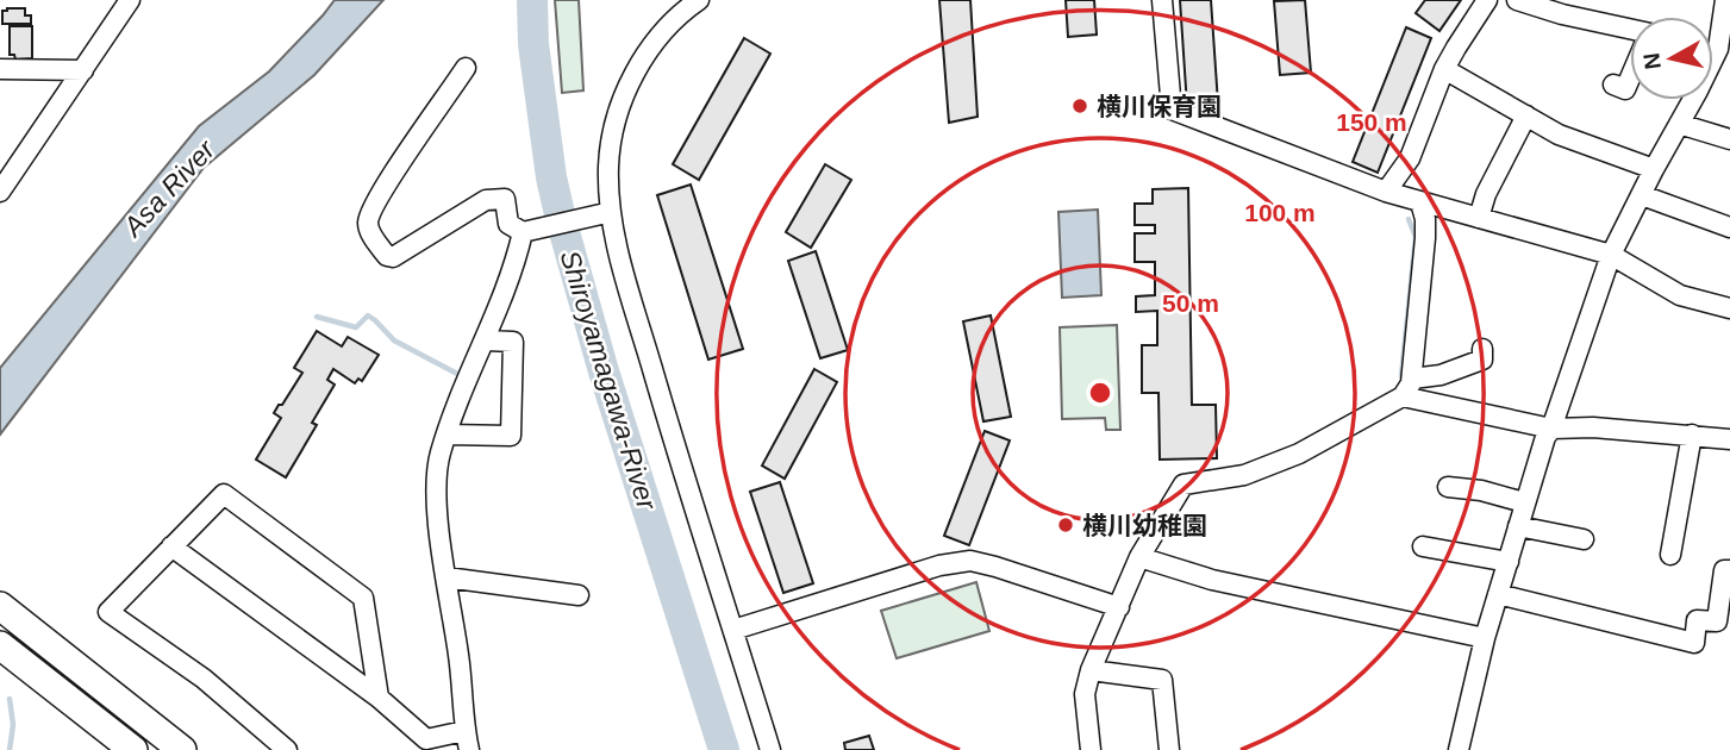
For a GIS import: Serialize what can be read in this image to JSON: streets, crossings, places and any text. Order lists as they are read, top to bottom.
{
  "water": ["Asa River", "Shiroyamagawa-River"],
  "places": ["横川保育園", "横川幼稚園"],
  "north": "left",
  "rings": ["150 m", "100 m", "50 m"]
}
